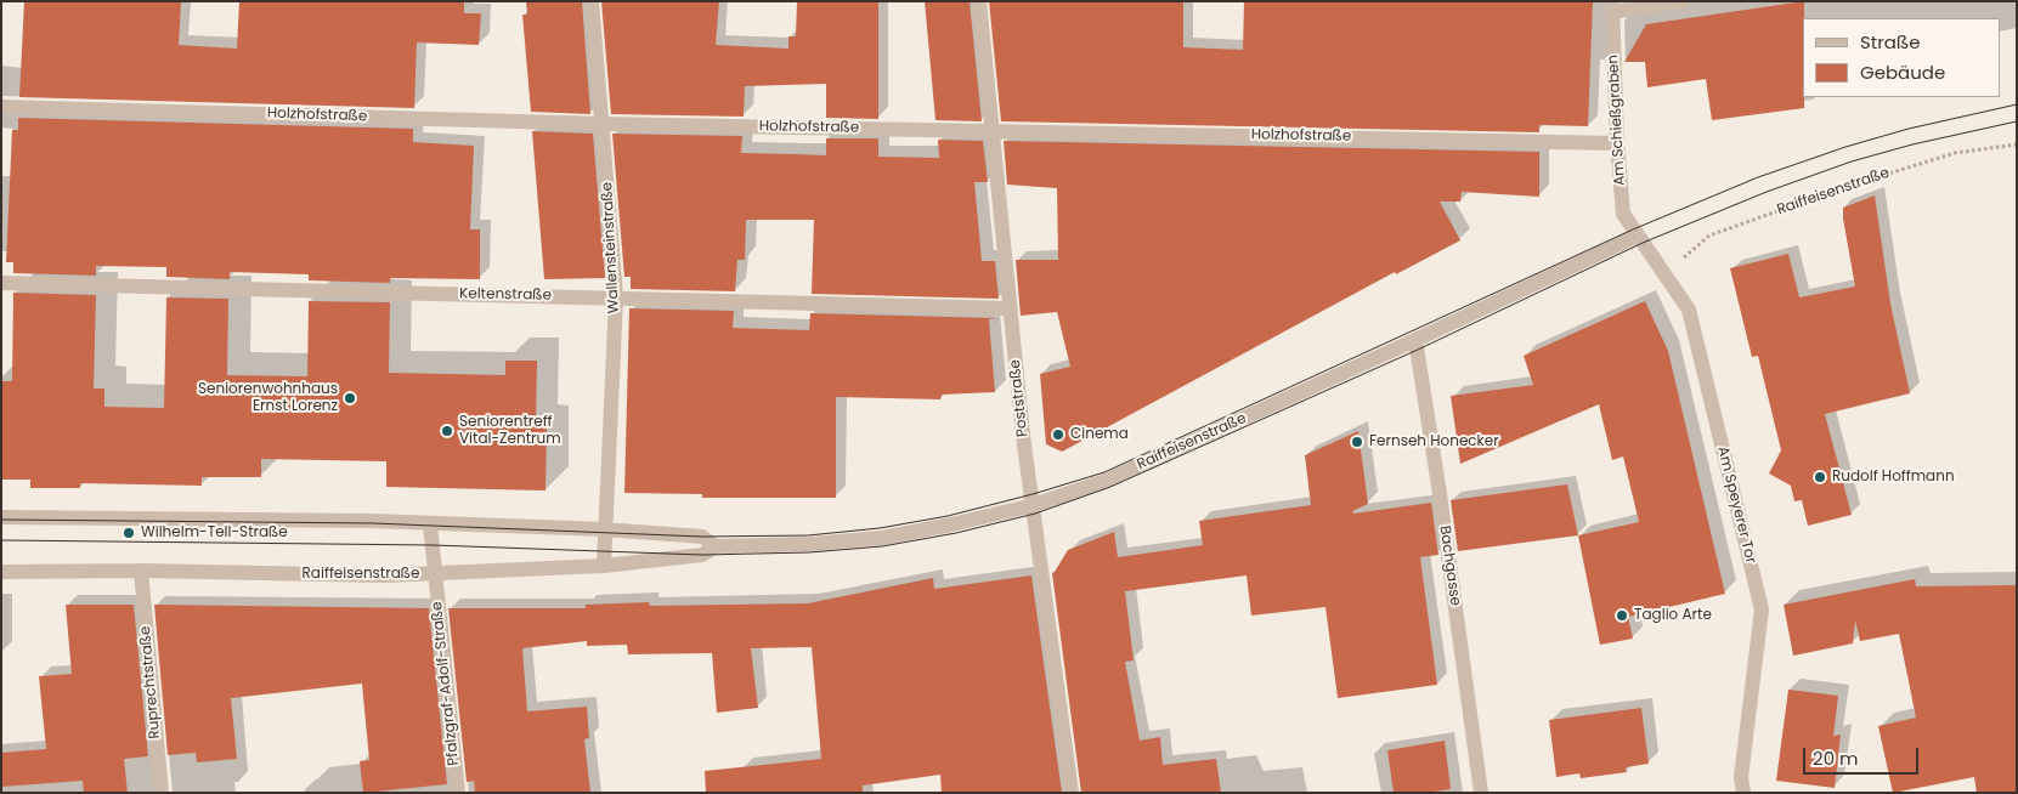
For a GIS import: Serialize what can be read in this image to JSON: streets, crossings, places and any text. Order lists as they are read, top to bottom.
{
  "streets": {
    "street": [
      "Holzhofstraße",
      "Am Schießgraben",
      "Raiffeisenstraße",
      "Wallensteinstraße",
      "Keltenstraße",
      "Poststraße",
      "Am Speyerer Tor",
      "Bachgasse",
      "Ruprechtstraße",
      "Pfalzgraf-Adolf-Straße"
    ]
  },
  "crossings": [
    ["Holzhofstraße", "Am Schießgraben"],
    ["Holzhofstraße", "Wallensteinstraße"],
    ["Holzhofstraße", "Poststraße"],
    ["Am Schießgraben", "Raiffeisenstraße"],
    ["Am Schießgraben", "Am Speyerer Tor"],
    ["Raiffeisenstraße", "Wallensteinstraße"],
    ["Raiffeisenstraße", "Poststraße"],
    ["Raiffeisenstraße", "Am Speyerer Tor"],
    ["Raiffeisenstraße", "Bachgasse"],
    ["Raiffeisenstraße", "Ruprechtstraße"],
    ["Raiffeisenstraße", "Pfalzgraf-Adolf-Straße"],
    ["Wallensteinstraße", "Keltenstraße"],
    ["Keltenstraße", "Poststraße"]
  ],
  "places": [
    "Seniorenwohnhaus Ernst Lorenz",
    "Seniorentreff Vital-Zentrum",
    "Cinema",
    "Fernseh Honecker",
    "Rudolf Hoffmann",
    "Wilhelm-Tell-Straße",
    "Taglio Arte"
  ],
  "legend": ["Straße", "Gebäude"],
  "scale_bar": "20 m"
}
